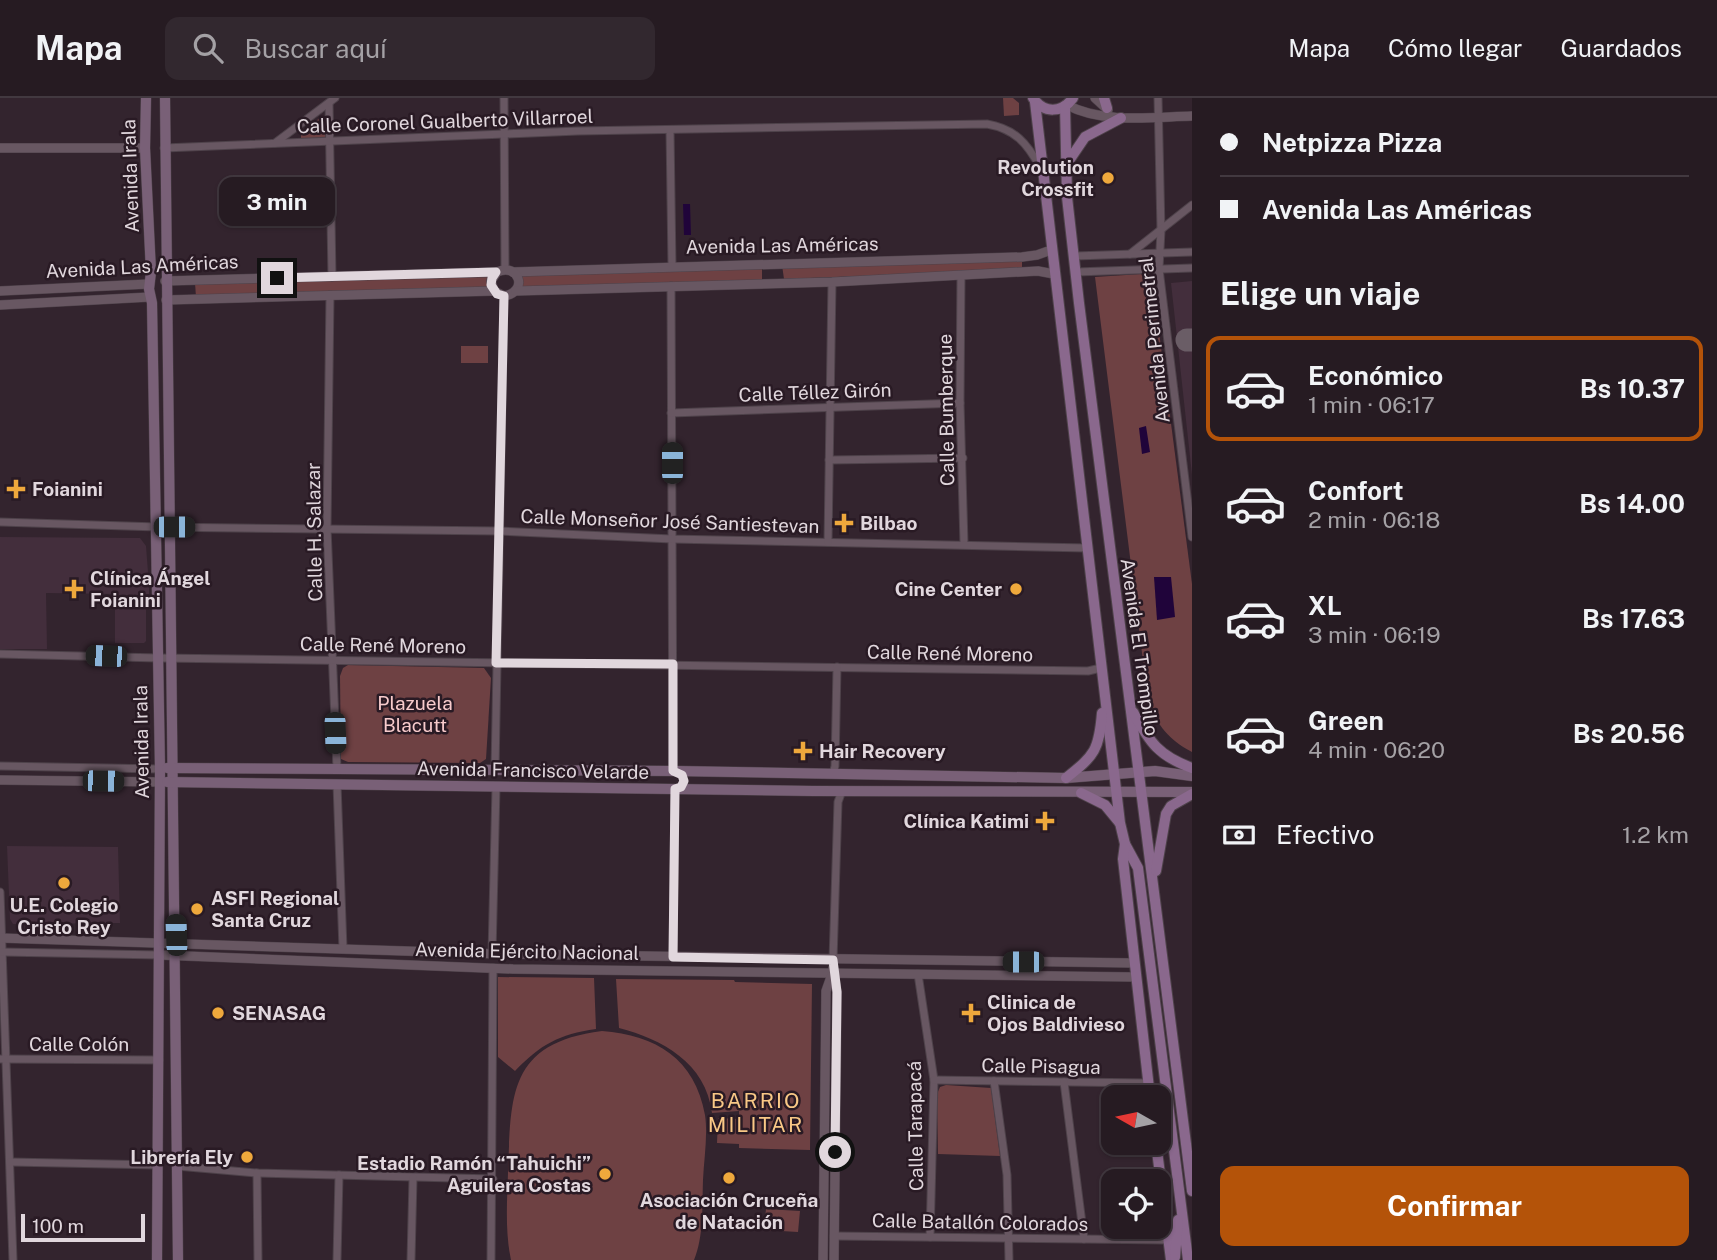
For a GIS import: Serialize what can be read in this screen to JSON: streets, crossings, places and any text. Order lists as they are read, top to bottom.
{
  "streets": {
    "main road": [
      "Avenida Irala",
      "Avenida Las Américas",
      "Avenida El Trompillo",
      "Avenida Francisco Velarde"
    ],
    "street": [
      "Calle Coronel Gualberto Villarroel",
      "Avenida Perimetral",
      "Calle Téllez Girón",
      "Calle Bumberque",
      "Calle Monseñor José Santiestevan",
      "Calle H. Salazar",
      "Calle René Moreno",
      "Avenida Ejército Nacional",
      "Calle Colón",
      "Calle Pisagua",
      "Calle Tarapacá",
      "Calle Batallón Colorados"
    ]
  },
  "crossings": [
    ["Calle Coronel Gualberto Villarroel", "Avenida Irala"],
    ["Calle Coronel Gualberto Villarroel", "Avenida El Trompillo"],
    ["Avenida Irala", "Avenida Las Américas"],
    ["Avenida Irala", "Calle Monseñor José Santiestevan"],
    ["Avenida Irala", "Calle René Moreno"],
    ["Avenida Irala", "Avenida Francisco Velarde"],
    ["Avenida Irala", "Avenida Ejército Nacional"],
    ["Avenida Irala", "Calle Colón"],
    ["Avenida Las Américas", "Calle Bumberque"],
    ["Avenida Las Américas", "Calle H. Salazar"],
    ["Avenida Las Américas", "Avenida El Trompillo"],
    ["Calle Téllez Girón", "Calle Bumberque"],
    ["Calle Bumberque", "Calle Monseñor José Santiestevan"],
    ["Calle Monseñor José Santiestevan", "Calle H. Salazar"],
    ["Calle Monseñor José Santiestevan", "Avenida El Trompillo"],
    ["Calle H. Salazar", "Calle René Moreno"],
    ["Calle H. Salazar", "Avenida Francisco Velarde"],
    ["Calle René Moreno", "Avenida El Trompillo"],
    ["Avenida El Trompillo", "Avenida Francisco Velarde"],
    ["Avenida El Trompillo", "Avenida Ejército Nacional"],
    ["Avenida El Trompillo", "Calle Pisagua"],
    ["Avenida Ejército Nacional", "Calle Tarapacá"],
    ["Calle Pisagua", "Calle Tarapacá"],
    ["Calle Tarapacá", "Calle Batallón Colorados"]
  ],
  "districts": ["BARRIO MILITAR"],
  "parks": ["Plazuela Blacutt"],
  "places": {
    "other": [
      "Revolution Crossfit",
      "Cine Center",
      "U.E. Colegio Cristo Rey",
      "ASFI Regional Santa Cruz",
      "SENASAG",
      "Librería Ely",
      "Estadio Ramón “Tahuichi” Aguilera Costas",
      "Asociación Cruceña de Natación"
    ],
    "health": [
      "Foianini",
      "Bilbao",
      "Clínica Ángel Foianini",
      "Hair Recovery",
      "Clínica Katimi",
      "Clinica de Ojos Baldivieso"
    ]
  },
  "scale_bar": "100 m",
  "north": "left",
  "page": {
    "header": "Mapa",
    "search": "Buscar aquí",
    "nav": ["Mapa", "Cómo llegar", "Guardados"],
    "banner": ["Netpizza Pizza", "Avenida Las Américas"],
    "bubble": "3 min",
    "heading": "Elige un viaje",
    "list": [
      {
        "name": "Económico",
        "note": "1 min · 06:17",
        "value": "Bs 10.37"
      },
      {
        "name": "Confort",
        "note": "2 min · 06:18",
        "value": "Bs 14.00"
      },
      {
        "name": "XL",
        "note": "3 min · 06:19",
        "value": "Bs 17.63"
      },
      {
        "name": "Green",
        "note": "4 min · 06:20",
        "value": "Bs 20.56"
      }
    ],
    "pay": ["Efectivo", "1.2 km"],
    "buttons": "Confirmar",
    "scale": "100 m"
  }
}
